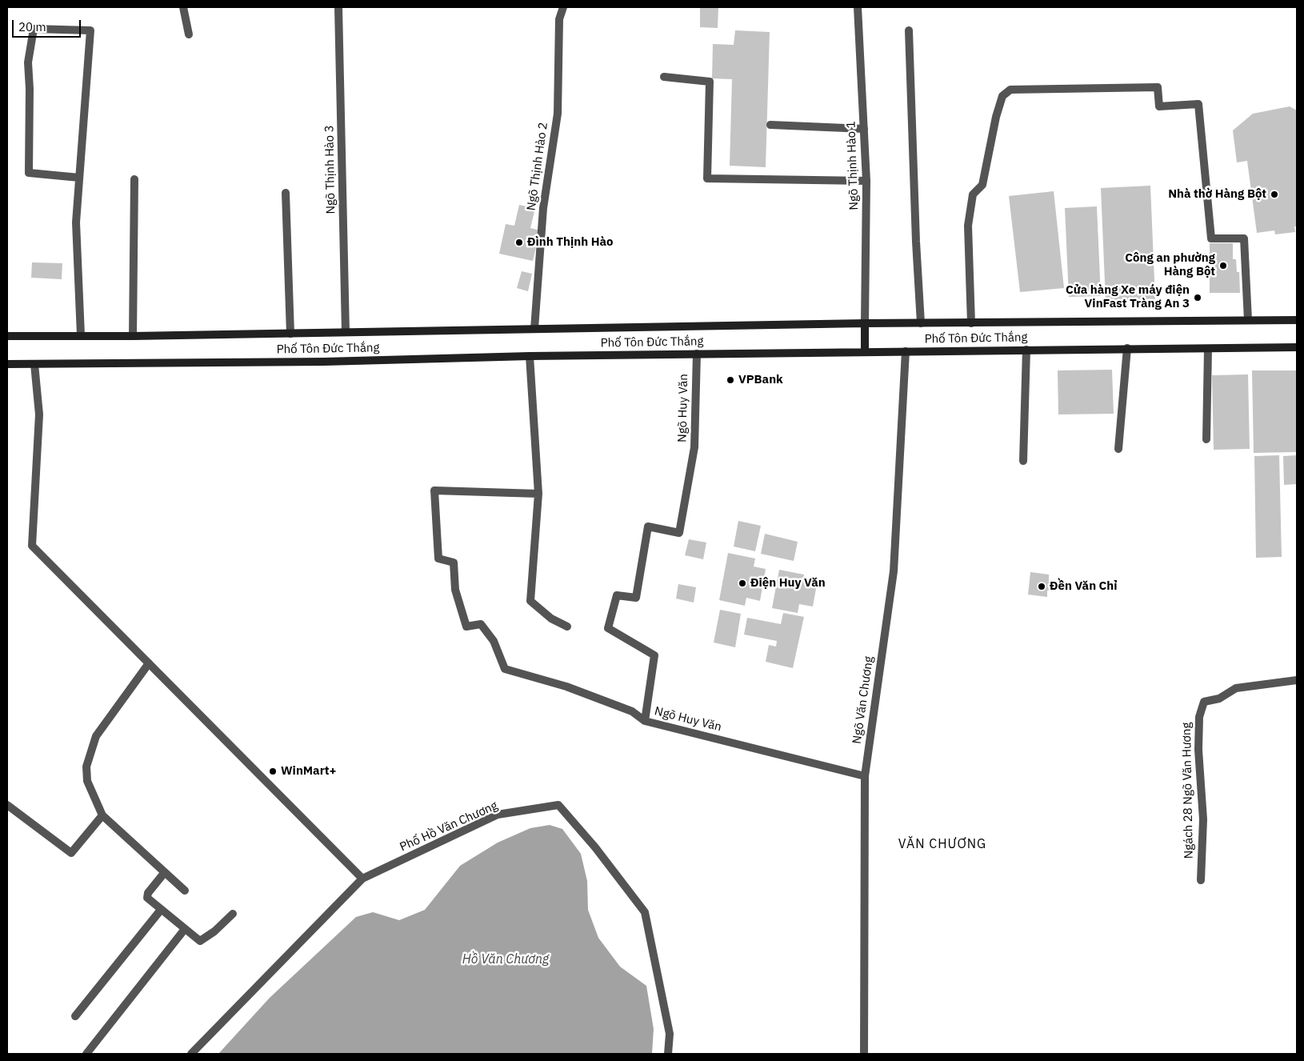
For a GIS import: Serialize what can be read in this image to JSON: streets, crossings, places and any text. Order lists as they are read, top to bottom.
{
  "streets": {
    "main road": ["Phố Tôn Đức Thắng"],
    "street": [
      "Ngõ Thịnh Hào 1",
      "Ngõ Thịnh Hào 2",
      "Ngõ Thịnh Hào 3",
      "Ngõ Huy Văn",
      "Ngõ Văn Chương",
      "Ngách 28 Ngõ Văn Hương",
      "Phố Hồ Văn Chương"
    ]
  },
  "crossings": [
    ["Ngõ Thịnh Hào 1", "Phố Tôn Đức Thắng"],
    ["Ngõ Thịnh Hào 2", "Phố Tôn Đức Thắng"],
    ["Ngõ Thịnh Hào 3", "Phố Tôn Đức Thắng"],
    ["Phố Tôn Đức Thắng", "Ngõ Huy Văn"],
    ["Phố Tôn Đức Thắng", "Ngõ Văn Chương"],
    ["Ngõ Huy Văn", "Ngõ Văn Chương"]
  ],
  "districts": ["VĂN CHƯƠNG"],
  "water": ["Hồ Văn Chương"],
  "places": [
    "Nhà thờ Hàng Bột",
    "Đình Thịnh Hào",
    "Công an phường Hàng Bột",
    "Cửa hàng Xe máy điện VinFast Tràng An 3",
    "VPBank",
    "Điện Huy Văn",
    "Đền Văn Chỉ",
    "WinMart+"
  ],
  "scale_bar": "20 m"
}
